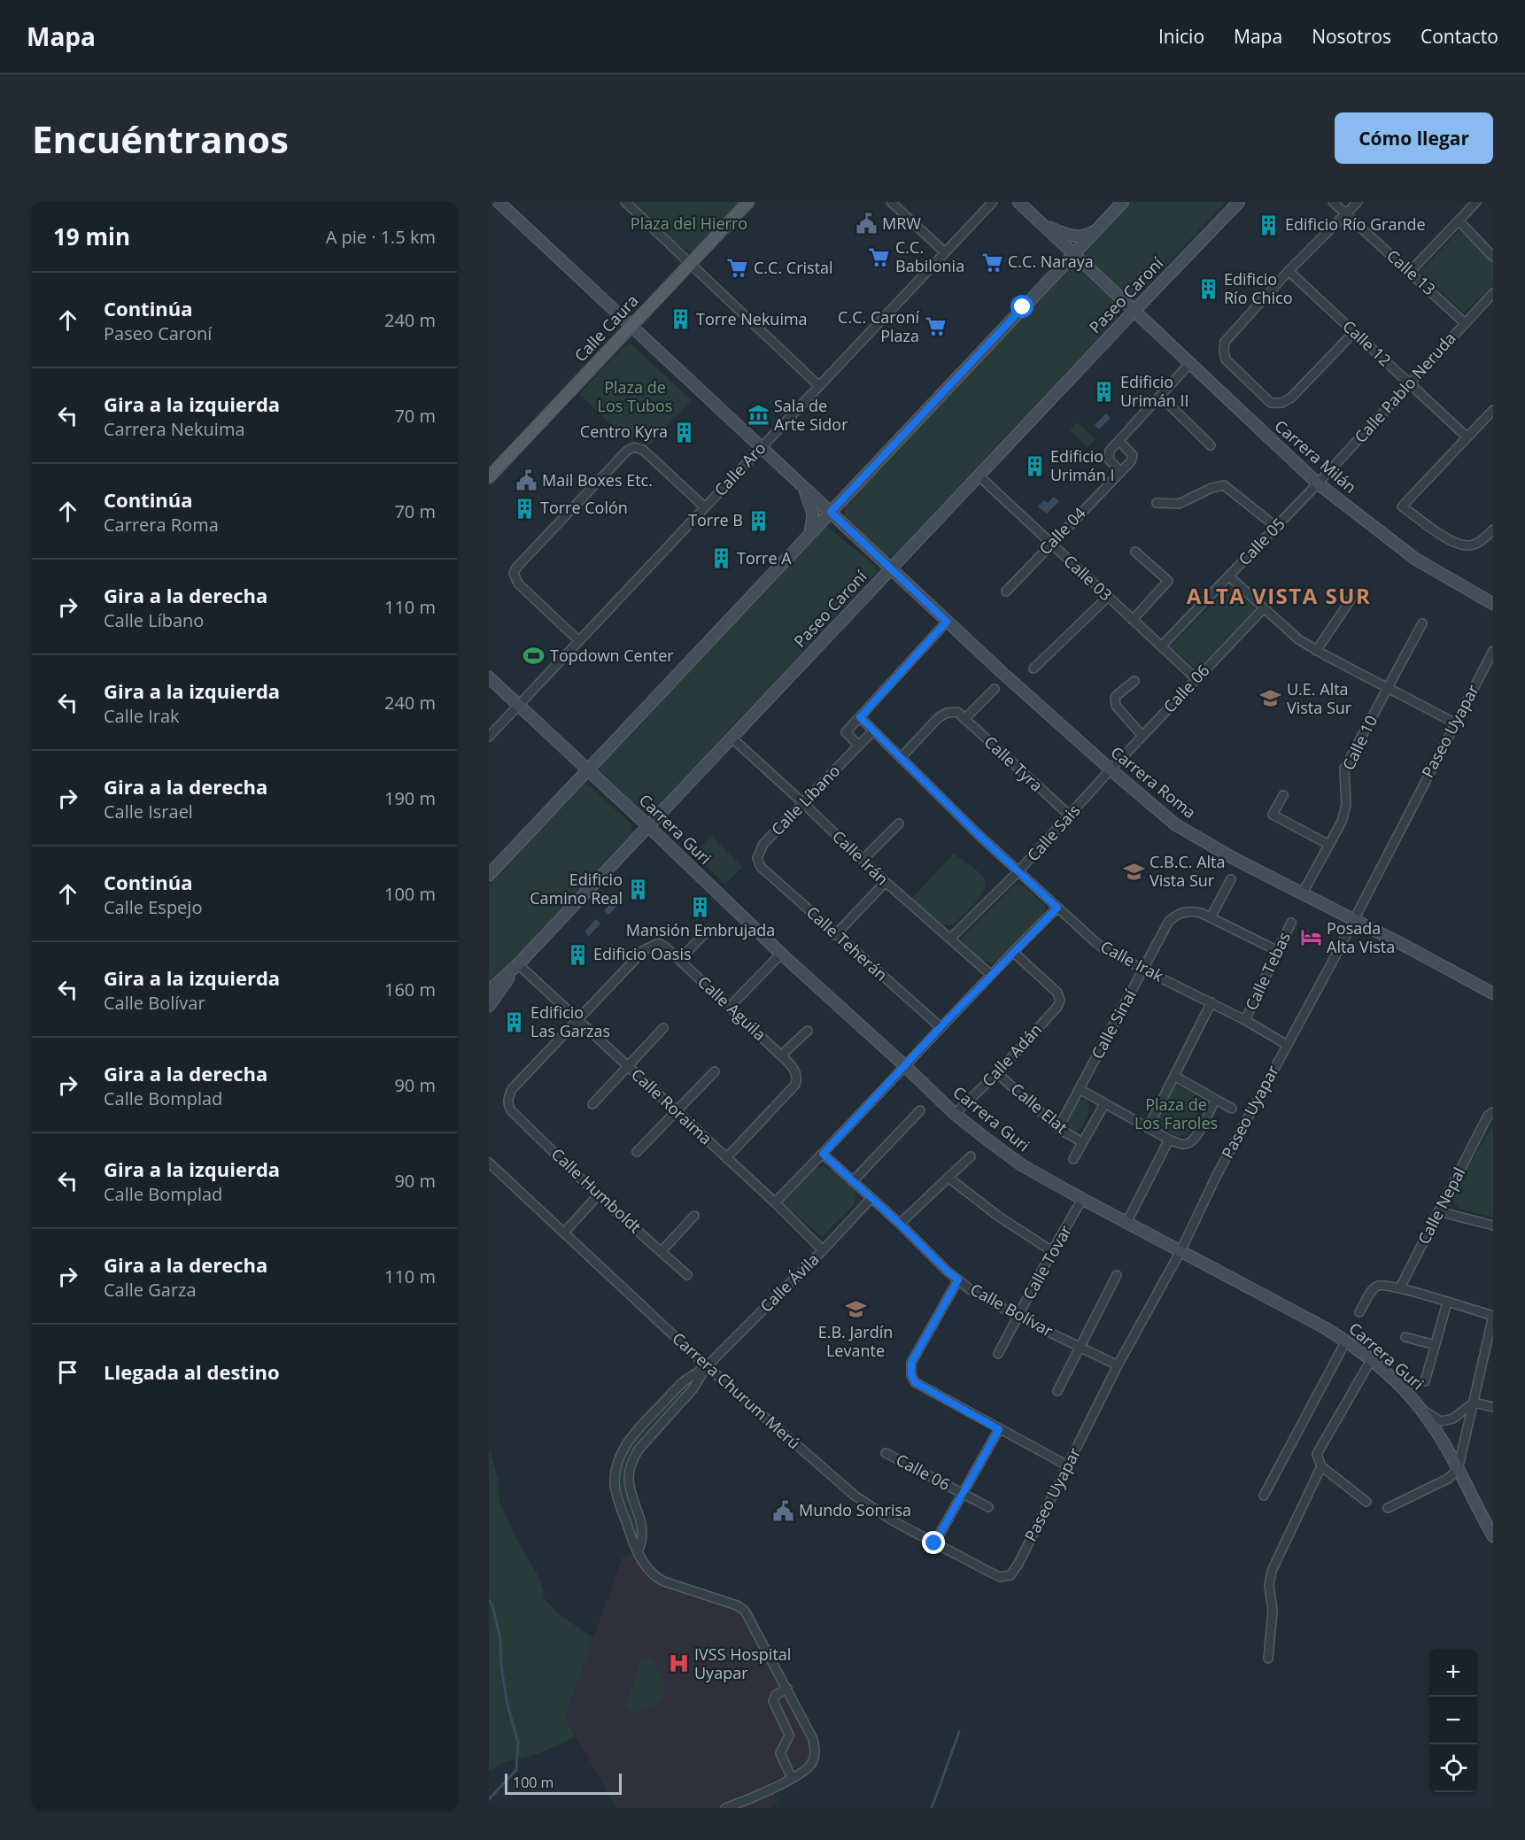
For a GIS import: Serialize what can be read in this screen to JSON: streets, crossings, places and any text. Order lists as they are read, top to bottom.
{
  "streets": {
    "main road": ["Calle Caura"],
    "street": [
      "Calle 13",
      "Paseo Caroní",
      "Calle 12",
      "Calle Pablo Neruda",
      "Carrera Milán",
      "Calle Aro",
      "Calle 04",
      "Calle 05",
      "Calle 03",
      "Calle 06",
      "Paseo Uyapar",
      "Calle 10",
      "Calle Tyra",
      "Carrera Roma",
      "Calle Líbano",
      "Carrera Guri",
      "Calle Sais",
      "Calle Irán",
      "Calle Teherán",
      "Calle Irak",
      "Calle Tebas",
      "Calle Aguila",
      "Calle Sinaí",
      "Calle Adán",
      "Calle Roraima",
      "Calle Elat",
      "Calle Humboldt",
      "Calle Nepal",
      "Calle Tovar",
      "Calle Ávila",
      "Calle Bolívar",
      "Carrera Churum Merú"
    ]
  },
  "crossings": [
    ["Calle 13", "Calle Pablo Neruda"],
    ["Paseo Caroní", "Carrera Milán"],
    ["Paseo Caroní", "Calle 03"],
    ["Paseo Caroní", "Carrera Roma"],
    ["Paseo Caroní", "Carrera Guri"],
    ["Paseo Caroní", "Calle Irán"],
    ["Paseo Caroní", "Calle Roraima"],
    ["Calle Caura", "Carrera Roma"],
    ["Calle 12", "Calle Pablo Neruda"],
    ["Calle Pablo Neruda", "Carrera Milán"],
    ["Calle Pablo Neruda", "Calle 05"],
    ["Carrera Milán", "Calle 05"],
    ["Calle Aro", "Carrera Roma"],
    ["Calle Aro", "Carrera Guri"],
    ["Calle 04", "Calle 03"],
    ["Calle 05", "Calle 03"],
    ["Calle 03", "Calle 06"],
    ["Calle 06", "Carrera Roma"],
    ["Calle 06", "Calle Sais"],
    ["Paseo Uyapar", "Carrera Roma"],
    ["Paseo Uyapar", "Carrera Guri"],
    ["Paseo Uyapar", "Calle Irak"],
    ["Paseo Uyapar", "Calle Bolívar"],
    ["Paseo Uyapar", "Carrera Churum Merú"],
    ["Calle 10", "Carrera Roma"],
    ["Calle Tyra", "Calle Sais"],
    ["Calle Tyra", "Calle Irak"],
    ["Carrera Roma", "Calle Sais"],
    ["Calle Líbano", "Calle Irán"],
    ["Calle Líbano", "Calle Teherán"],
    ["Calle Líbano", "Calle Irak"],
    ["Carrera Guri", "Calle Adán"],
    ["Carrera Guri", "Calle Tovar"],
    ["Calle Sais", "Calle Irán"],
    ["Calle Sais", "Calle Irak"],
    ["Calle Irak", "Calle Tebas"],
    ["Calle Irak", "Calle Sinaí"],
    ["Calle Aguila", "Calle Roraima"],
    ["Calle Aguila", "Calle Humboldt"],
    ["Calle Sinaí", "Calle Elat"],
    ["Calle Adán", "Calle Elat"],
    ["Calle Roraima", "Calle Humboldt"],
    ["Calle Roraima", "Calle Ávila"],
    ["Calle Tovar", "Calle Bolívar"],
    ["Calle Ávila", "Calle Bolívar"],
    ["Calle Ávila", "Carrera Churum Merú"]
  ],
  "districts": ["ALTA VISTA SUR"],
  "parks": ["Plaza del Hierro", "Plaza de Los Tubos", "Plaza de Los Faroles"],
  "places": {
    "public building": ["MRW", "Mail Boxes Etc.", "Mundo Sonrisa"],
    "building": [
      "Edificio Río Grande",
      "Edificio Río Chico",
      "Torre Nekuima",
      "Edificio Urimán II",
      "Centro Kyra",
      "Edificio Urimán I",
      "Torre Colón",
      "Torre B",
      "Torre A",
      "Edificio Camino Real",
      "Mansión Embrujada",
      "Edificio Oasis",
      "Edificio Las Garzas"
    ],
    "supermarket": [
      "C.C. Babilonia",
      "C.C. Naraya",
      "C.C. Cristal",
      "C.C. Caroní Plaza"
    ],
    "museum": ["Sala de Arte Sidor"],
    "sports": ["Topdown Center"],
    "school or university": ["U.E. Alta Vista Sur", "C.B.C. Alta Vista Sur", "E.B. Jardín Levante"],
    "hotel": ["Posada Alta Vista"],
    "hospital": ["IVSS Hospital Uyapar"]
  },
  "scale_bar": "100 m",
  "page": {
    "header": "Mapa",
    "nav": [
      "Inicio",
      "Mapa",
      "Nosotros",
      "Contacto"
    ],
    "buttons": "Cómo llegar",
    "title": "Encuéntranos",
    "heading": ["19 min", "A pie · 1.5 km"],
    "list": [
      ["Continúa", "Paseo Caroní", "240 m"],
      ["Gira a la izquierda", "Carrera Nekuima", "70 m"],
      ["Continúa", "Carrera Roma", "70 m"],
      ["Gira a la derecha", "Calle Líbano", "110 m"],
      ["Gira a la izquierda", "Calle Irak", "240 m"],
      ["Gira a la derecha", "Calle Israel", "190 m"],
      ["Continúa", "Calle Espejo", "100 m"],
      ["Gira a la izquierda", "Calle Bolívar", "160 m"],
      ["Gira a la derecha", "Calle Bomplad", "90 m"],
      ["Gira a la izquierda", "Calle Bomplad", "90 m"],
      ["Gira a la derecha", "Calle Garza", "110 m"],
      "Llegada al destino"
    ],
    "map_buttons": ["+", "−"],
    "scale": "100 m"
  }
}
